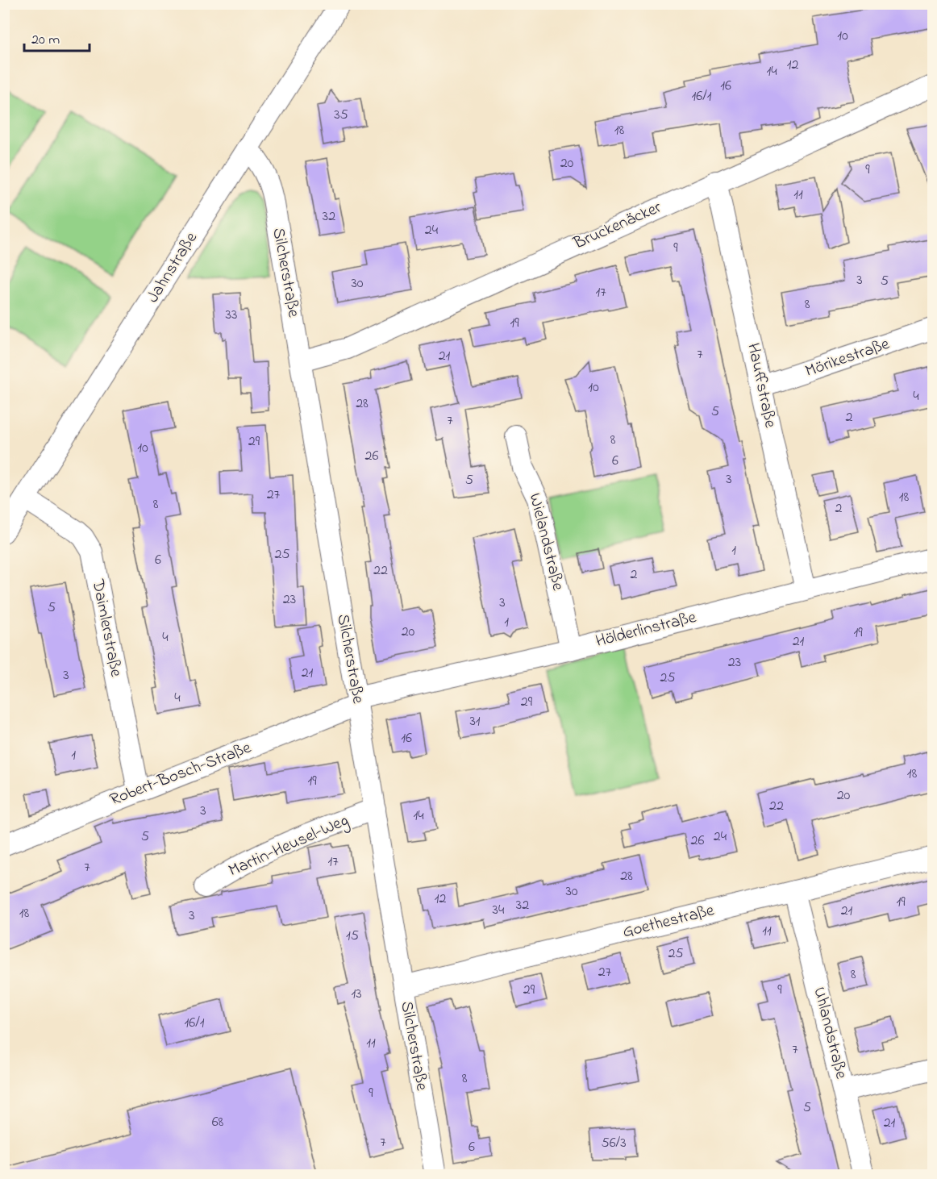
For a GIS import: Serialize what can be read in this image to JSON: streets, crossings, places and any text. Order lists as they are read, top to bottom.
{
  "streets": {
    "street": [
      "Bruckenäcker",
      "Jahnstraße",
      "Silcherstraße",
      "Mörikestraße",
      "Hauffstraße",
      "Wielandstraße",
      "Daimlerstraße",
      "Hölderlinstraße",
      "Robert-Bosch-Straße",
      "Martin-Heusel-Weg",
      "Goethestraße",
      "Uhlandstraße"
    ]
  },
  "crossings": [
    ["Bruckenäcker", "Silcherstraße"],
    ["Bruckenäcker", "Hauffstraße"],
    ["Jahnstraße", "Silcherstraße"],
    ["Jahnstraße", "Daimlerstraße"],
    ["Silcherstraße", "Hölderlinstraße"],
    ["Silcherstraße", "Robert-Bosch-Straße"],
    ["Silcherstraße", "Martin-Heusel-Weg"],
    ["Silcherstraße", "Goethestraße"],
    ["Mörikestraße", "Hauffstraße"],
    ["Hauffstraße", "Hölderlinstraße"],
    ["Wielandstraße", "Hölderlinstraße"],
    ["Daimlerstraße", "Robert-Bosch-Straße"],
    ["Hölderlinstraße", "Robert-Bosch-Straße"],
    ["Goethestraße", "Uhlandstraße"]
  ],
  "house_numbers": [
    "10",
    "12",
    "14",
    "16",
    "16/1",
    "35",
    "18",
    "20",
    "9",
    "11",
    "32",
    "24",
    "9",
    "3",
    "5",
    "30",
    "17",
    "8",
    "33",
    "19",
    "7",
    "21",
    "10",
    "4",
    "28",
    "5",
    "2",
    "7",
    "8",
    "29",
    "10",
    "26",
    "6",
    "3",
    "5",
    "27",
    "18",
    "8",
    "2",
    "1",
    "25",
    "6",
    "22",
    "2",
    "23",
    "3",
    "5",
    "1",
    "20",
    "19",
    "4",
    "21",
    "23",
    "21",
    "3",
    "25",
    "4",
    "29",
    "31",
    "16",
    "1",
    "18",
    "19",
    "20",
    "22",
    "3",
    "14",
    "5",
    "24",
    "26",
    "17",
    "7",
    "28",
    "30",
    "12",
    "19",
    "32",
    "34",
    "21",
    "18",
    "3",
    "11",
    "15",
    "25",
    "27",
    "8",
    "29",
    "9",
    "13",
    "16/1",
    "11",
    "7",
    "8",
    "9",
    "5",
    "68",
    "21",
    "7",
    "56/3",
    "6"
  ],
  "scale_bar": "20 m"
}
